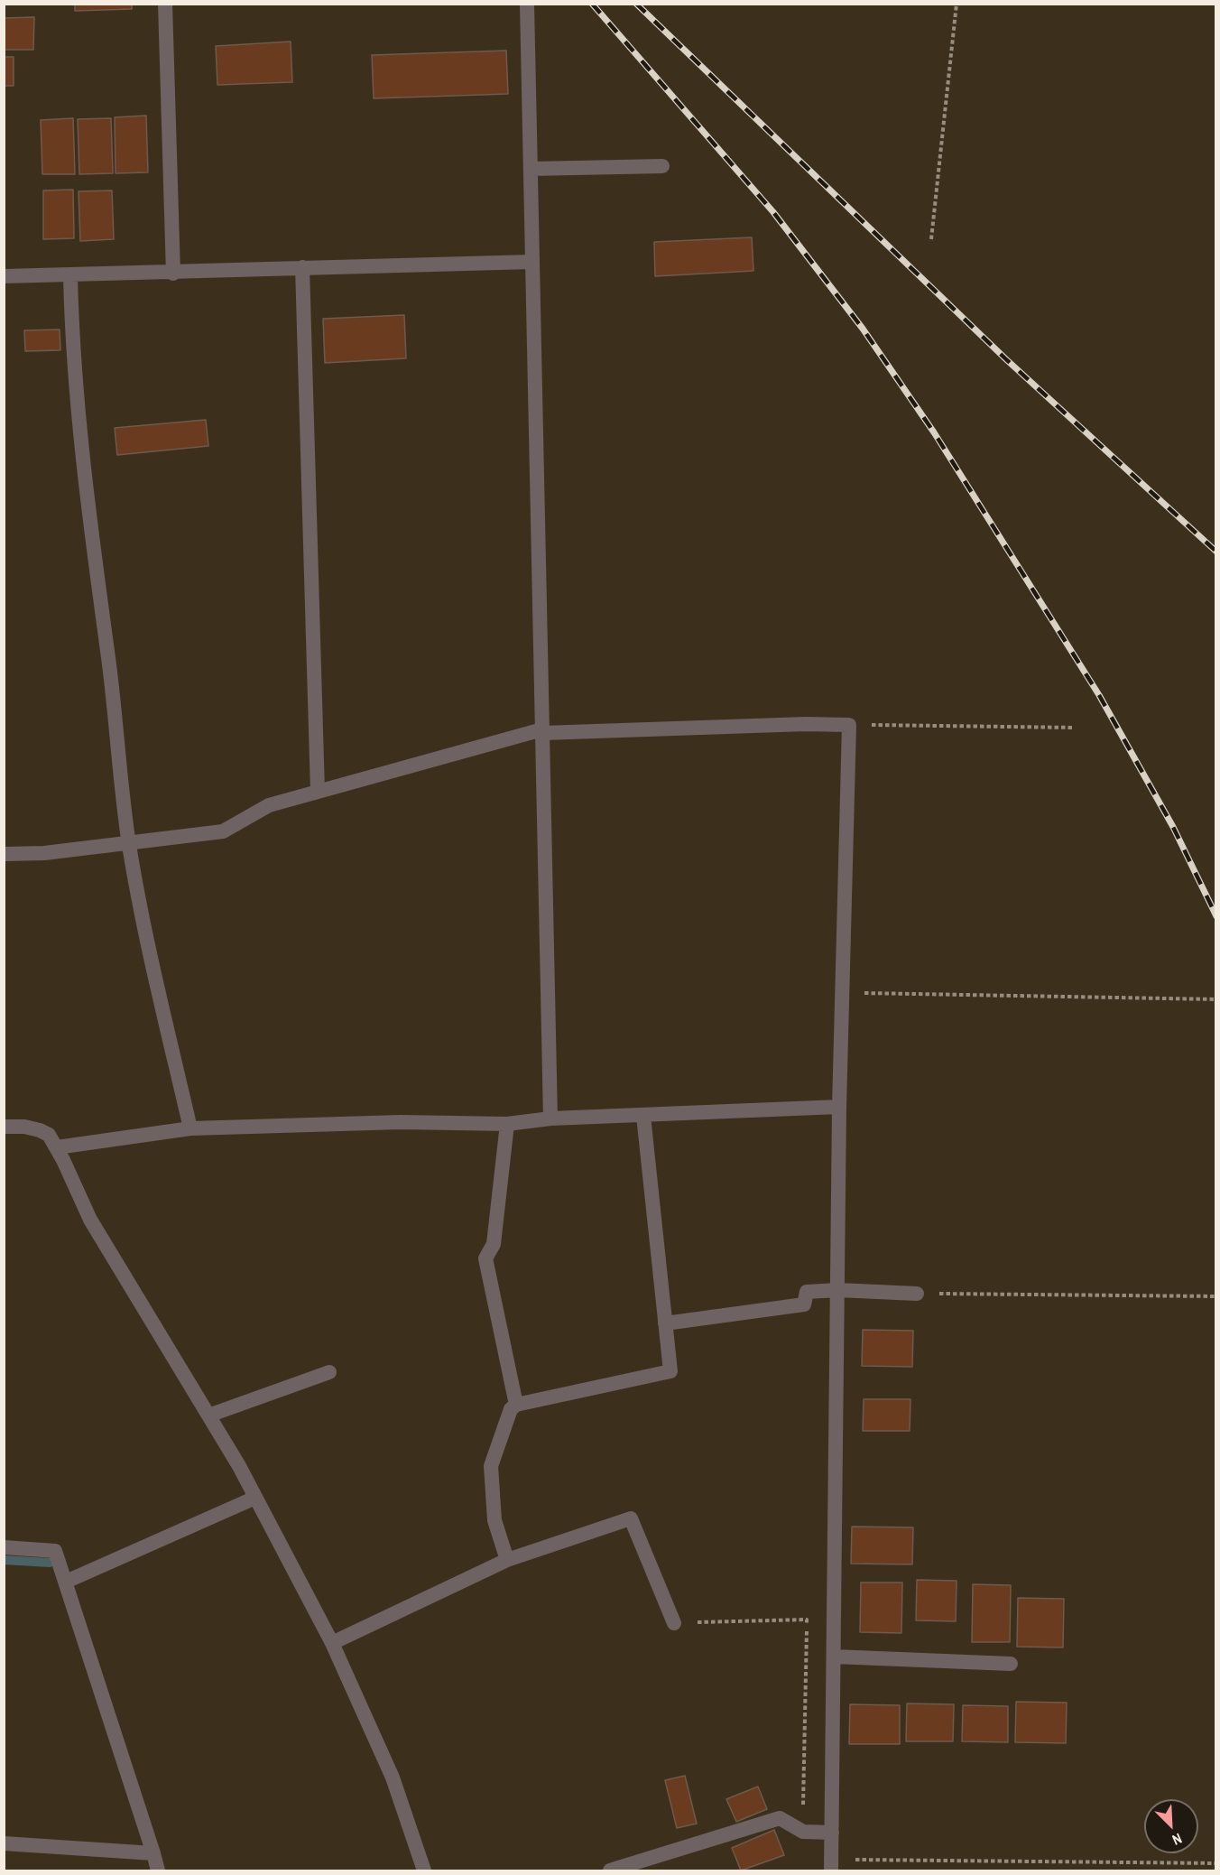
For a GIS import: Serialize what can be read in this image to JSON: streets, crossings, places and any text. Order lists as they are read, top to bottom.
{
  "north": "bottom right"
}
